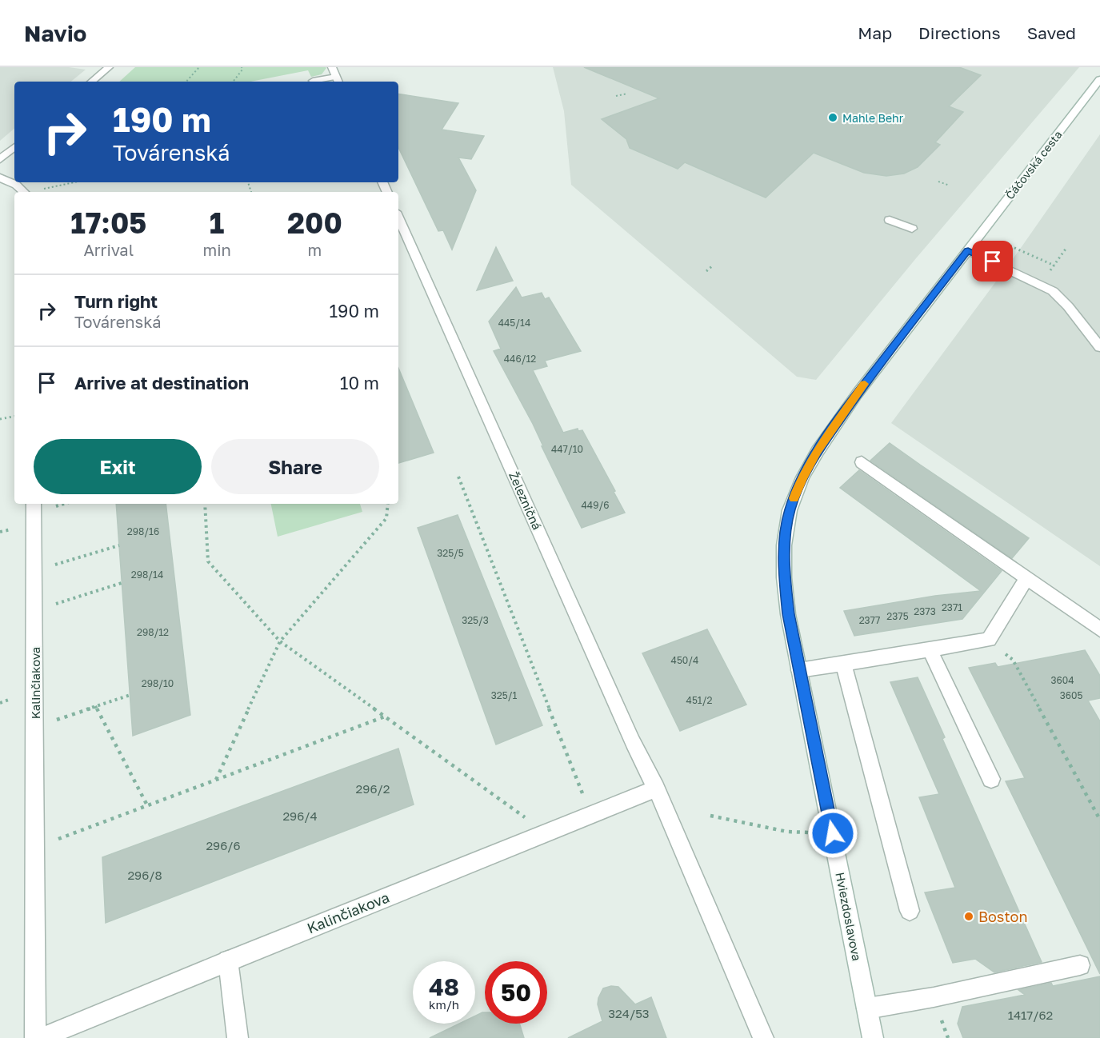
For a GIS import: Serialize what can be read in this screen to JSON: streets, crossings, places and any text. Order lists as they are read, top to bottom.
{
  "streets": {
    "street": [
      "Čáčovská cesta",
      "Železničná",
      "Kalinčiakova",
      "Hviezdoslavova"
    ]
  },
  "crossings": [
    ["Čáčovská cesta", "Hviezdoslavova"],
    ["Železničná", "Kalinčiakova"]
  ],
  "places": ["Mahle Behr", "Boston"],
  "house_numbers": [
    "445/14",
    "446/12",
    "447/10",
    "449/6",
    "298/16",
    "325/5",
    "298/14",
    "2371",
    "2373",
    "2375",
    "325/3",
    "2377",
    "298/12",
    "450/4",
    "3604",
    "298/10",
    "325/1",
    "3605",
    "451/2",
    "296/2",
    "296/4",
    "296/6",
    "296/8",
    "324/53",
    "1417/62"
  ],
  "page": {
    "header": "Navio",
    "nav": ["Map", "Directions", "Saved"],
    "turn": ["190 m", "Továrenská"],
    "eta": [
      "17:05",
      "Arrival",
      "1",
      "min",
      "200",
      "m"
    ],
    "list": [
      {
        "name": "Turn right",
        "note": "Továrenská",
        "value": "190 m"
      },
      {
        "name": "Arrive at destination",
        "value": "10 m"
      }
    ],
    "buttons": ["Exit", "Share"],
    "speed": "48 km/h",
    "limit": "50"
  }
}
